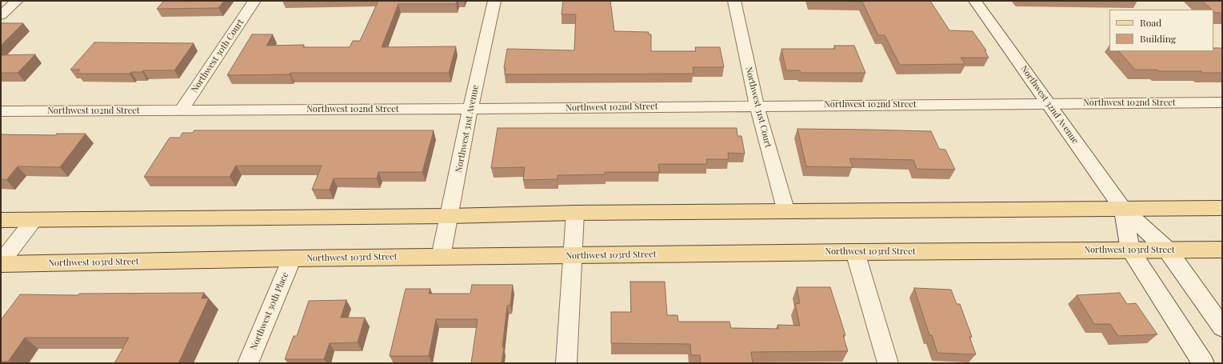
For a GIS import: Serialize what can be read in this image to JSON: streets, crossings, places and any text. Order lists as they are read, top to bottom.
{
  "streets": {
    "main road": ["Northwest 32nd Avenue", "Northwest 103rd Street"],
    "street": [
      "Northwest 30th Court",
      "Northwest 102nd Street",
      "Northwest 31st Court",
      "Northwest 31st Avenue",
      "Northwest 30th Place"
    ]
  },
  "crossings": [
    ["Northwest 30th Court", "Northwest 102nd Street"],
    ["Northwest 102nd Street", "Northwest 32nd Avenue"],
    ["Northwest 102nd Street", "Northwest 31st Court"],
    ["Northwest 102nd Street", "Northwest 31st Avenue"],
    ["Northwest 32nd Avenue", "Northwest 103rd Street"],
    ["Northwest 31st Avenue", "Northwest 103rd Street"],
    ["Northwest 103rd Street", "Northwest 30th Place"]
  ],
  "legend": ["Road", "Building"]
}
